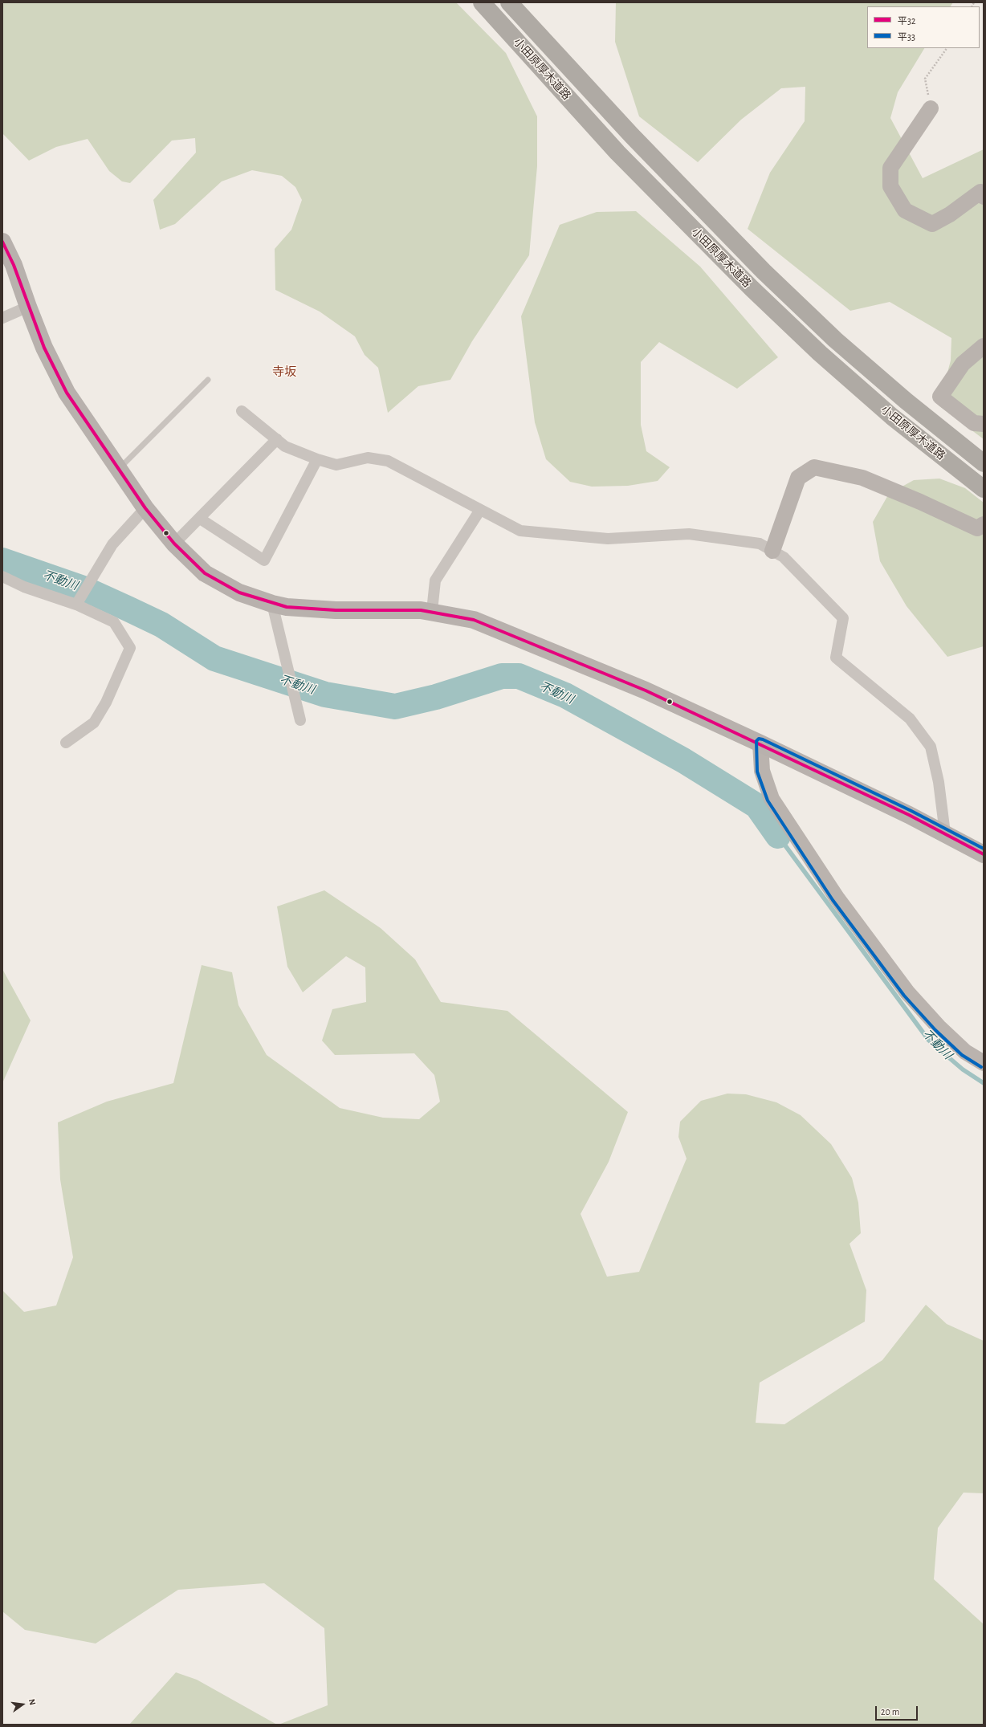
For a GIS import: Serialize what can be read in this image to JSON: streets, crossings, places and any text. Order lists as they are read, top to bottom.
{
  "streets": {
    "highway": ["小田原厚木道路"]
  },
  "districts": ["寺坂"],
  "water": ["不動川"],
  "lines": ["transit line 平32", "transit line 平33"],
  "legend": ["平32", "平33"],
  "scale_bar": "20 m",
  "north": "right"
}
